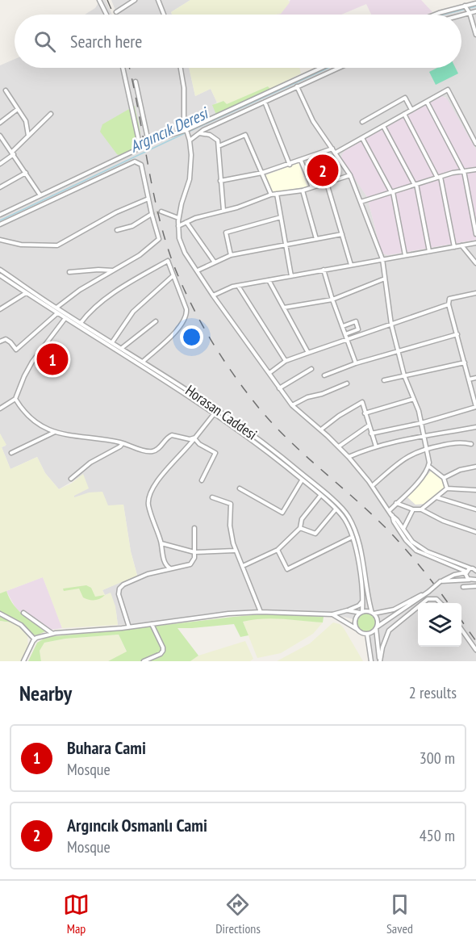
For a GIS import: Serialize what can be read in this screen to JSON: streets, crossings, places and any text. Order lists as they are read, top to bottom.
{
  "streets": {
    "street": ["Horasan Caddesi"]
  },
  "water": ["Argıncık Deresi"],
  "page": {
    "search": "Search here",
    "pins": ["2", "1"],
    "heading": ["Nearby", "2 results"],
    "list": [
      {
        "mark": "1",
        "name": "Buhara Cami",
        "note": "Mosque",
        "value": "300 m"
      },
      {
        "mark": "2",
        "name": "Argıncık Osmanlı Cami",
        "note": "Mosque",
        "value": "450 m"
      }
    ],
    "nav": ["Map", "Directions", "Saved"]
  }
}
